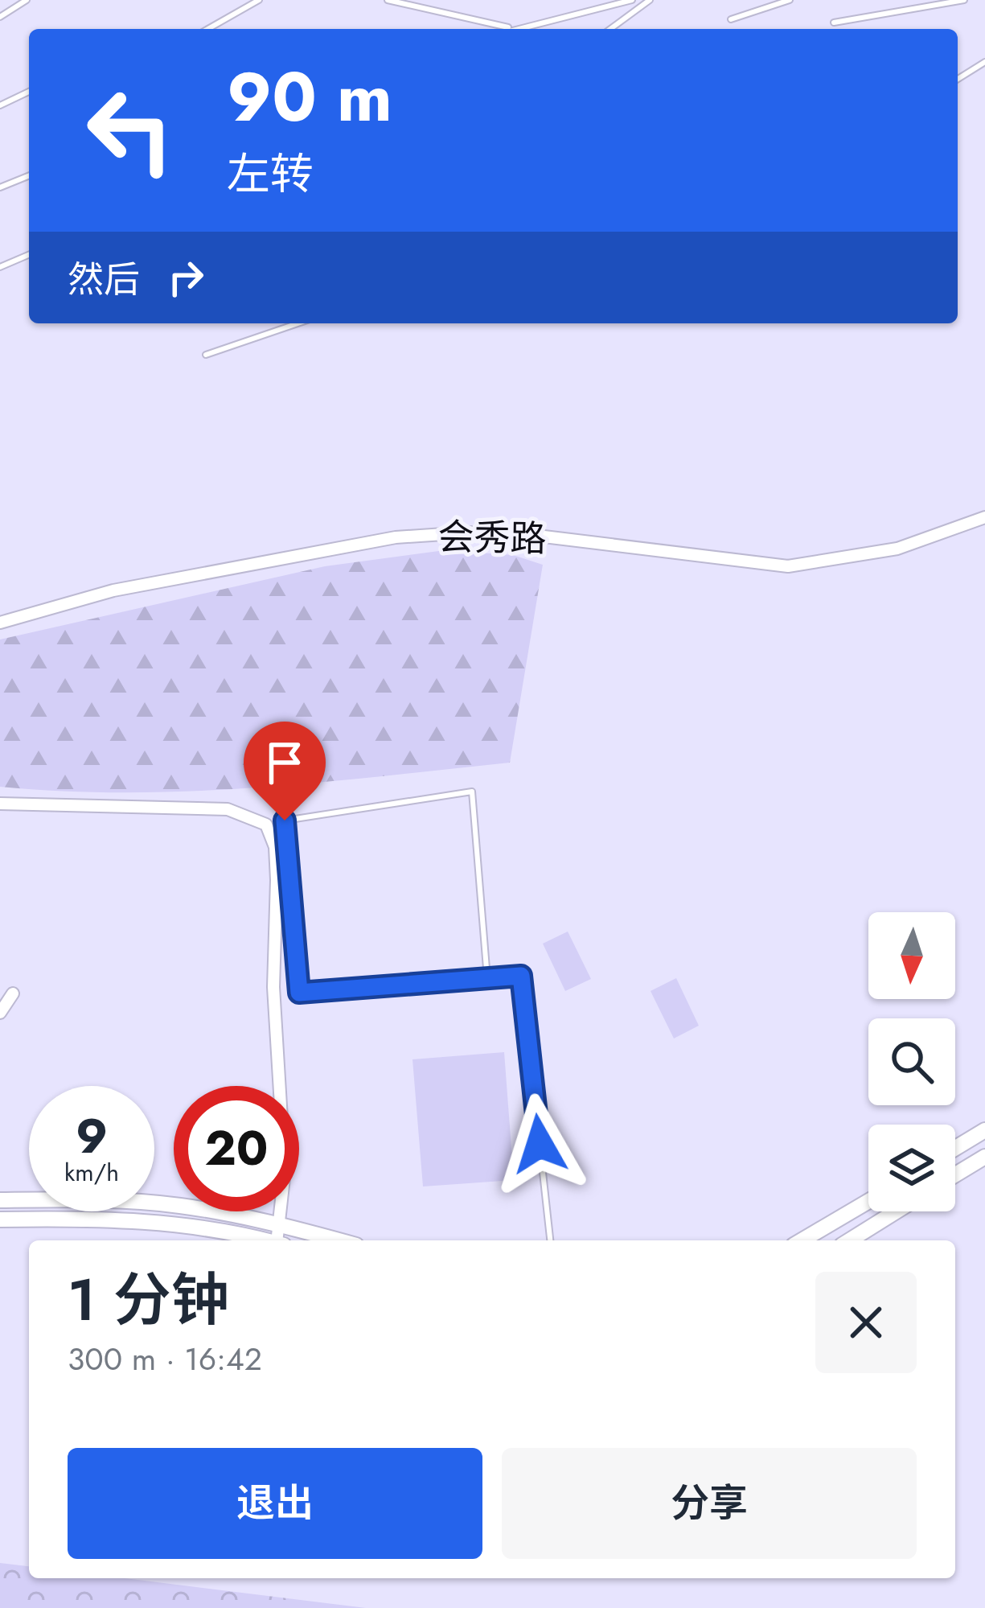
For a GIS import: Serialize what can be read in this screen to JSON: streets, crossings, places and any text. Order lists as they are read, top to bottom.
{
  "streets": {
    "street": ["会秀路"]
  },
  "north": "bottom",
  "page": {
    "turn": ["90 m", "左转"],
    "then": "然后",
    "speed": "9 km/h",
    "limit": "20",
    "heading": ["1 分钟", "300 m · 16:42"],
    "buttons": ["退出", "分享"]
  }
}
